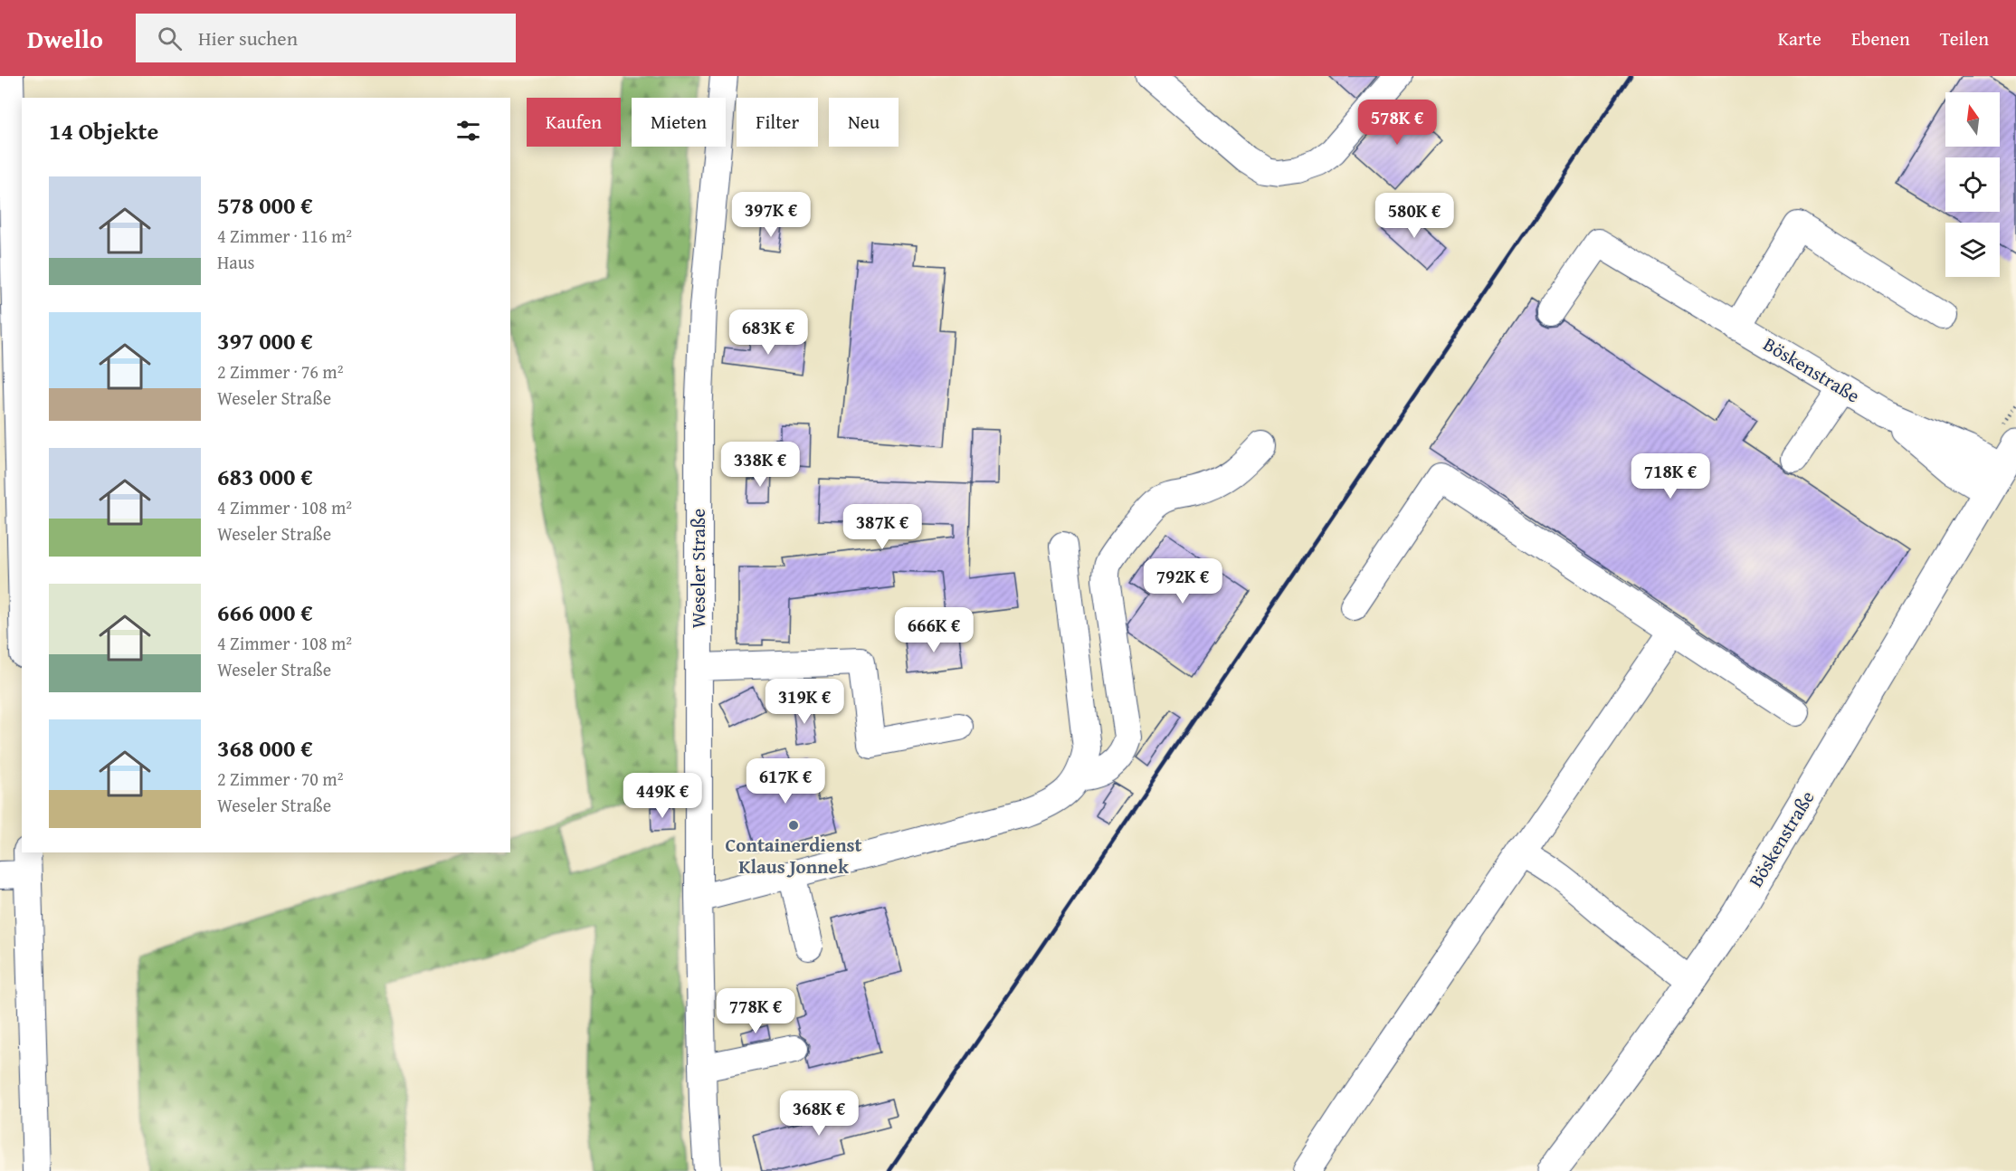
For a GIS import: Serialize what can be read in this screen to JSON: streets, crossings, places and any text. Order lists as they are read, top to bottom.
{
  "streets": {
    "main road": ["Böskenstraße"],
    "street": ["Weseler Straße"]
  },
  "places": ["Containerdienst Klaus Jonnek"],
  "north": "top",
  "page": {
    "header": "Dwello",
    "search": "Hier suchen",
    "nav": ["Karte", "Ebenen", "Teilen"],
    "chip": [
      "Kaufen",
      "Mieten",
      "Filter",
      "Neu"
    ],
    "heading": "14 Objekte",
    "price": [
      "578K €",
      "397K €",
      "580K €",
      "683K €",
      "338K €",
      "718K €",
      "387K €",
      "792K €",
      "666K €",
      "319K €",
      "617K €",
      "449K €",
      "778K €",
      "368K €"
    ],
    "list": [
      {
        "name": "578 000 €",
        "note": "4 Zimmer · 116 m² · Haus"
      },
      {
        "name": "397 000 €",
        "note": "2 Zimmer · 76 m² · Weseler Straße"
      },
      {
        "name": "683 000 €",
        "note": "4 Zimmer · 108 m² · Weseler Straße"
      },
      {
        "name": "666 000 €",
        "note": "4 Zimmer · 108 m² · Weseler Straße"
      },
      {
        "name": "368 000 €",
        "note": "2 Zimmer · 70 m² · Weseler Straße"
      }
    ]
  }
}
